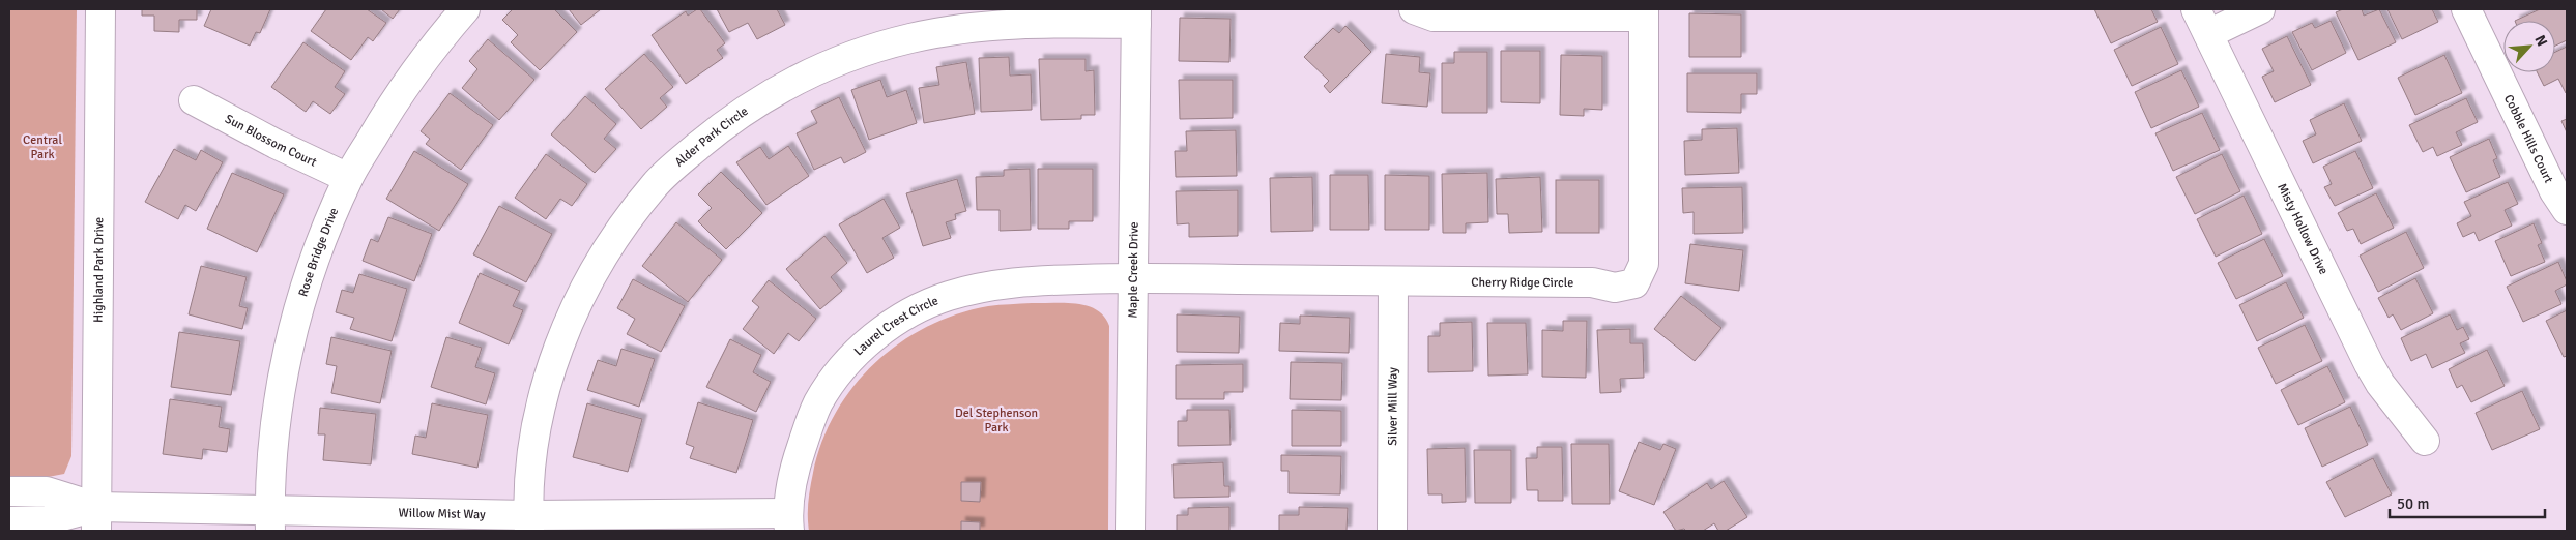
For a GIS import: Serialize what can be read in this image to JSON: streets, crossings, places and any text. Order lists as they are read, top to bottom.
{
  "streets": {
    "street": [
      "Alder Park Circle",
      "Cobble Hills Court",
      "Sun Blossom Court",
      "Misty Hollow Drive",
      "Rose Bridge Drive",
      "Highland Park Drive",
      "Maple Creek Drive",
      "Cherry Ridge Circle",
      "Laurel Crest Circle",
      "Silver Mill Way",
      "Willow Mist Way"
    ]
  },
  "crossings": [
    ["Alder Park Circle", "Maple Creek Drive"],
    ["Alder Park Circle", "Willow Mist Way"],
    ["Sun Blossom Court", "Rose Bridge Drive"],
    ["Rose Bridge Drive", "Willow Mist Way"],
    ["Highland Park Drive", "Willow Mist Way"],
    ["Maple Creek Drive", "Cherry Ridge Circle"],
    ["Maple Creek Drive", "Laurel Crest Circle"],
    ["Cherry Ridge Circle", "Laurel Crest Circle"],
    ["Cherry Ridge Circle", "Silver Mill Way"],
    ["Laurel Crest Circle", "Willow Mist Way"]
  ],
  "parks": ["Central Park", "Del Stephenson Park"],
  "scale_bar": "50 m",
  "north": "top right"
}
